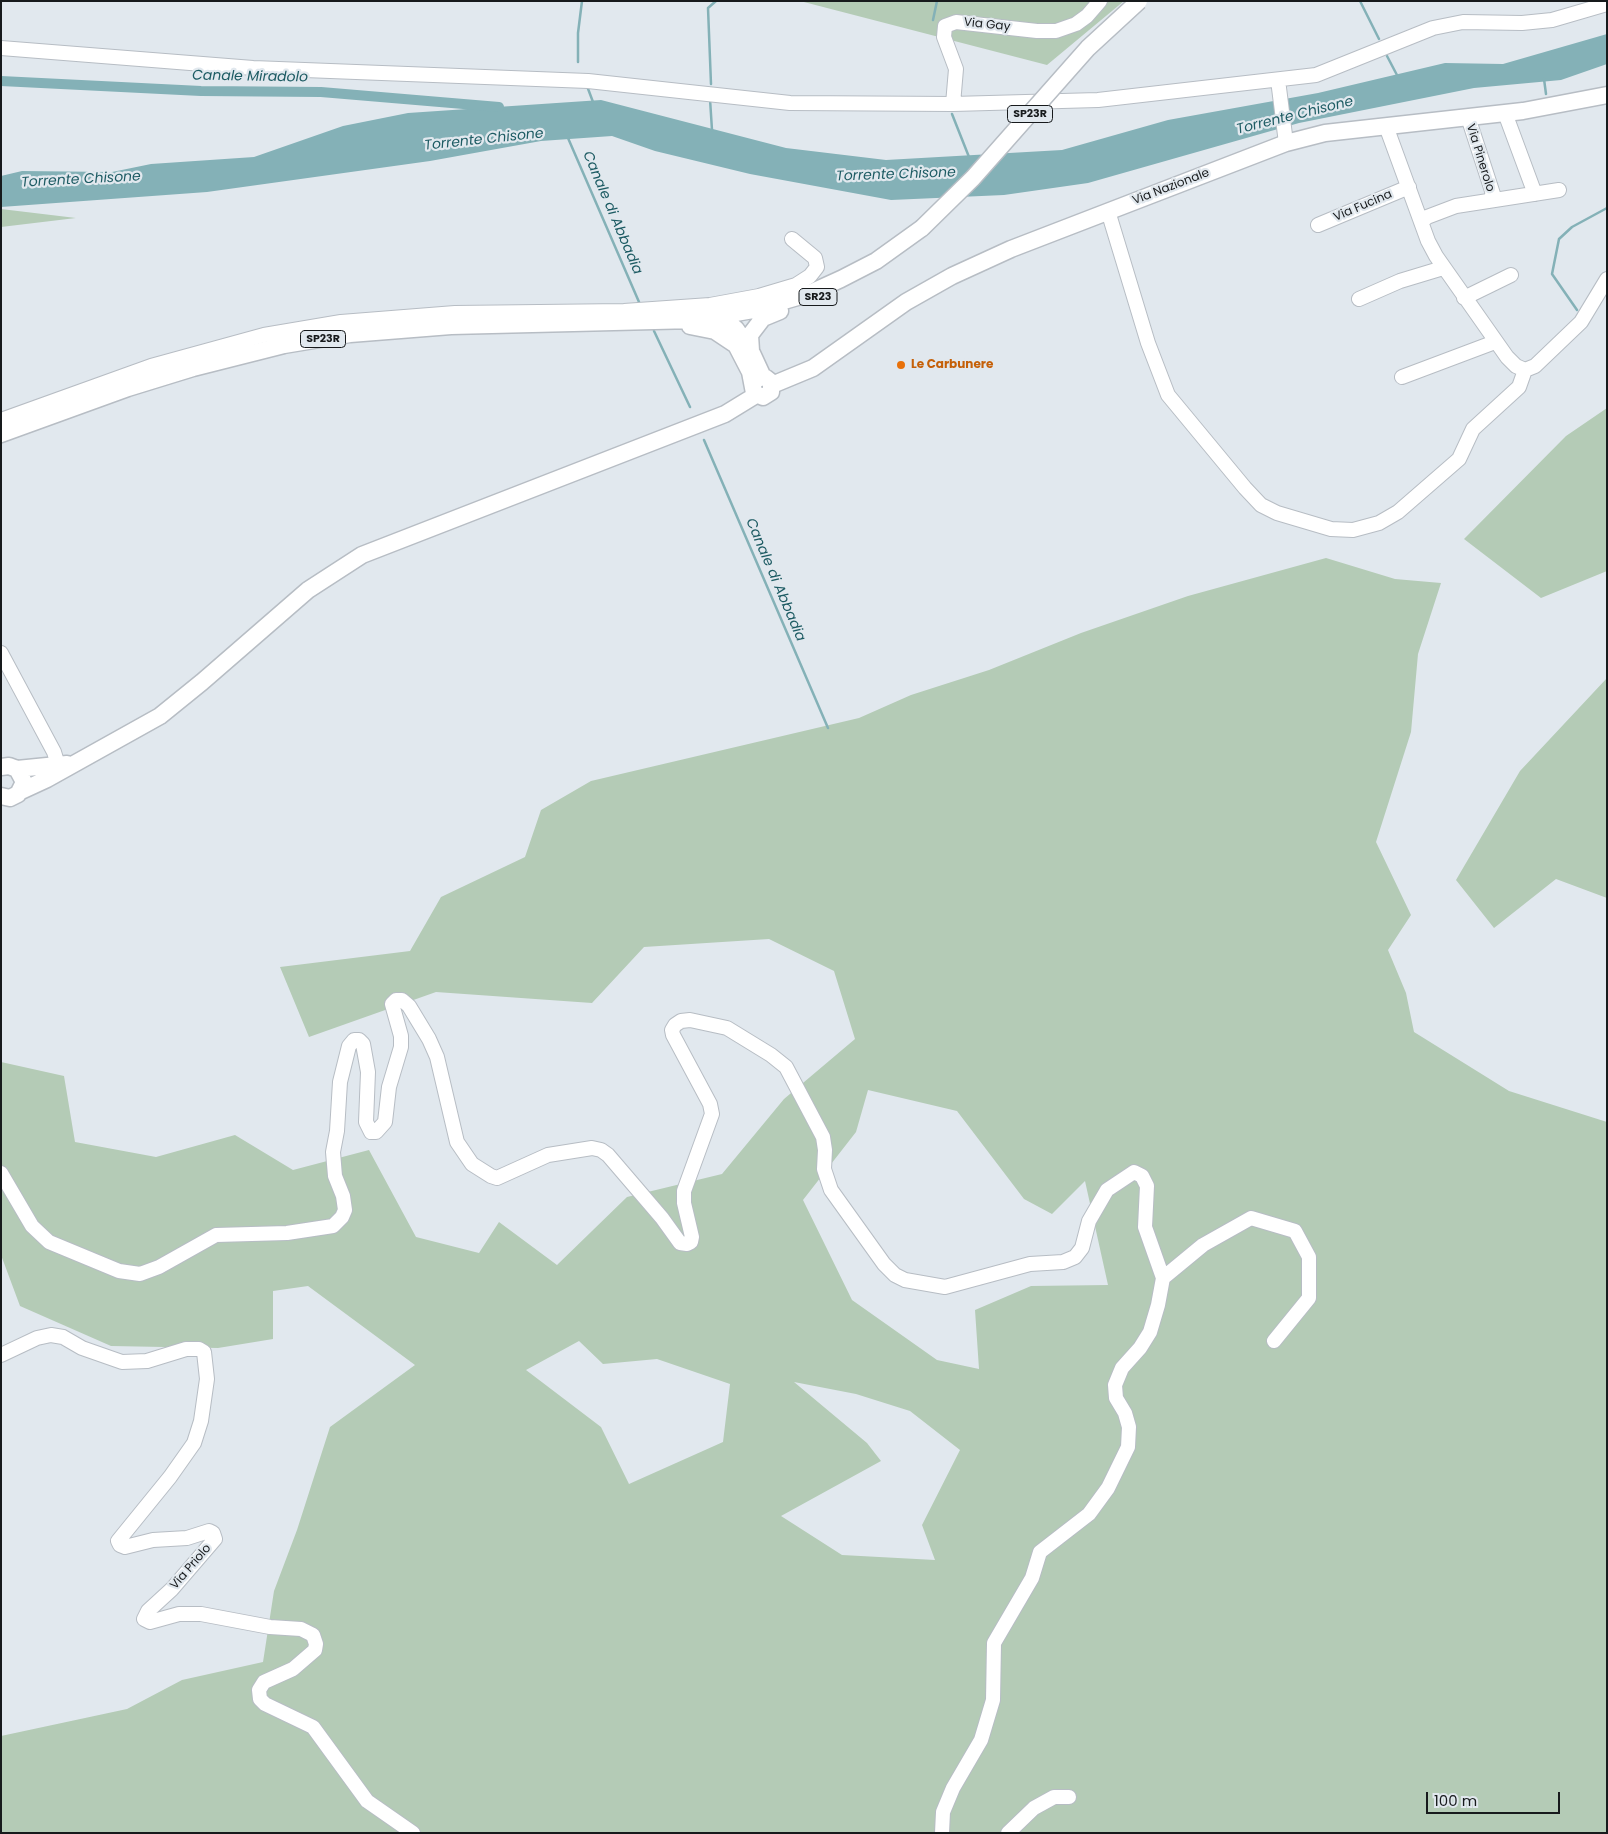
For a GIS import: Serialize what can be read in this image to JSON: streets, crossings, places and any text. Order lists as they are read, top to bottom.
{
  "streets": {
    "main road": ["SP23R", "Via Nazionale", "SR23"],
    "street": [
      "Via Gay",
      "Via Pinerolo",
      "Via Fucina",
      "Via Priolo"
    ]
  },
  "crossings": [
    ["SP23R", "SR23"],
    ["Via Pinerolo", "Via Nazionale"],
    ["Via Pinerolo", "Via Fucina"],
    ["Via Nazionale", "Via Fucina"]
  ],
  "water": ["Canale Miradolo", "Torrente Chisone", "Canale di Abbadia"],
  "places": ["Le Carbunere"],
  "scale_bar": "100 m"
}
